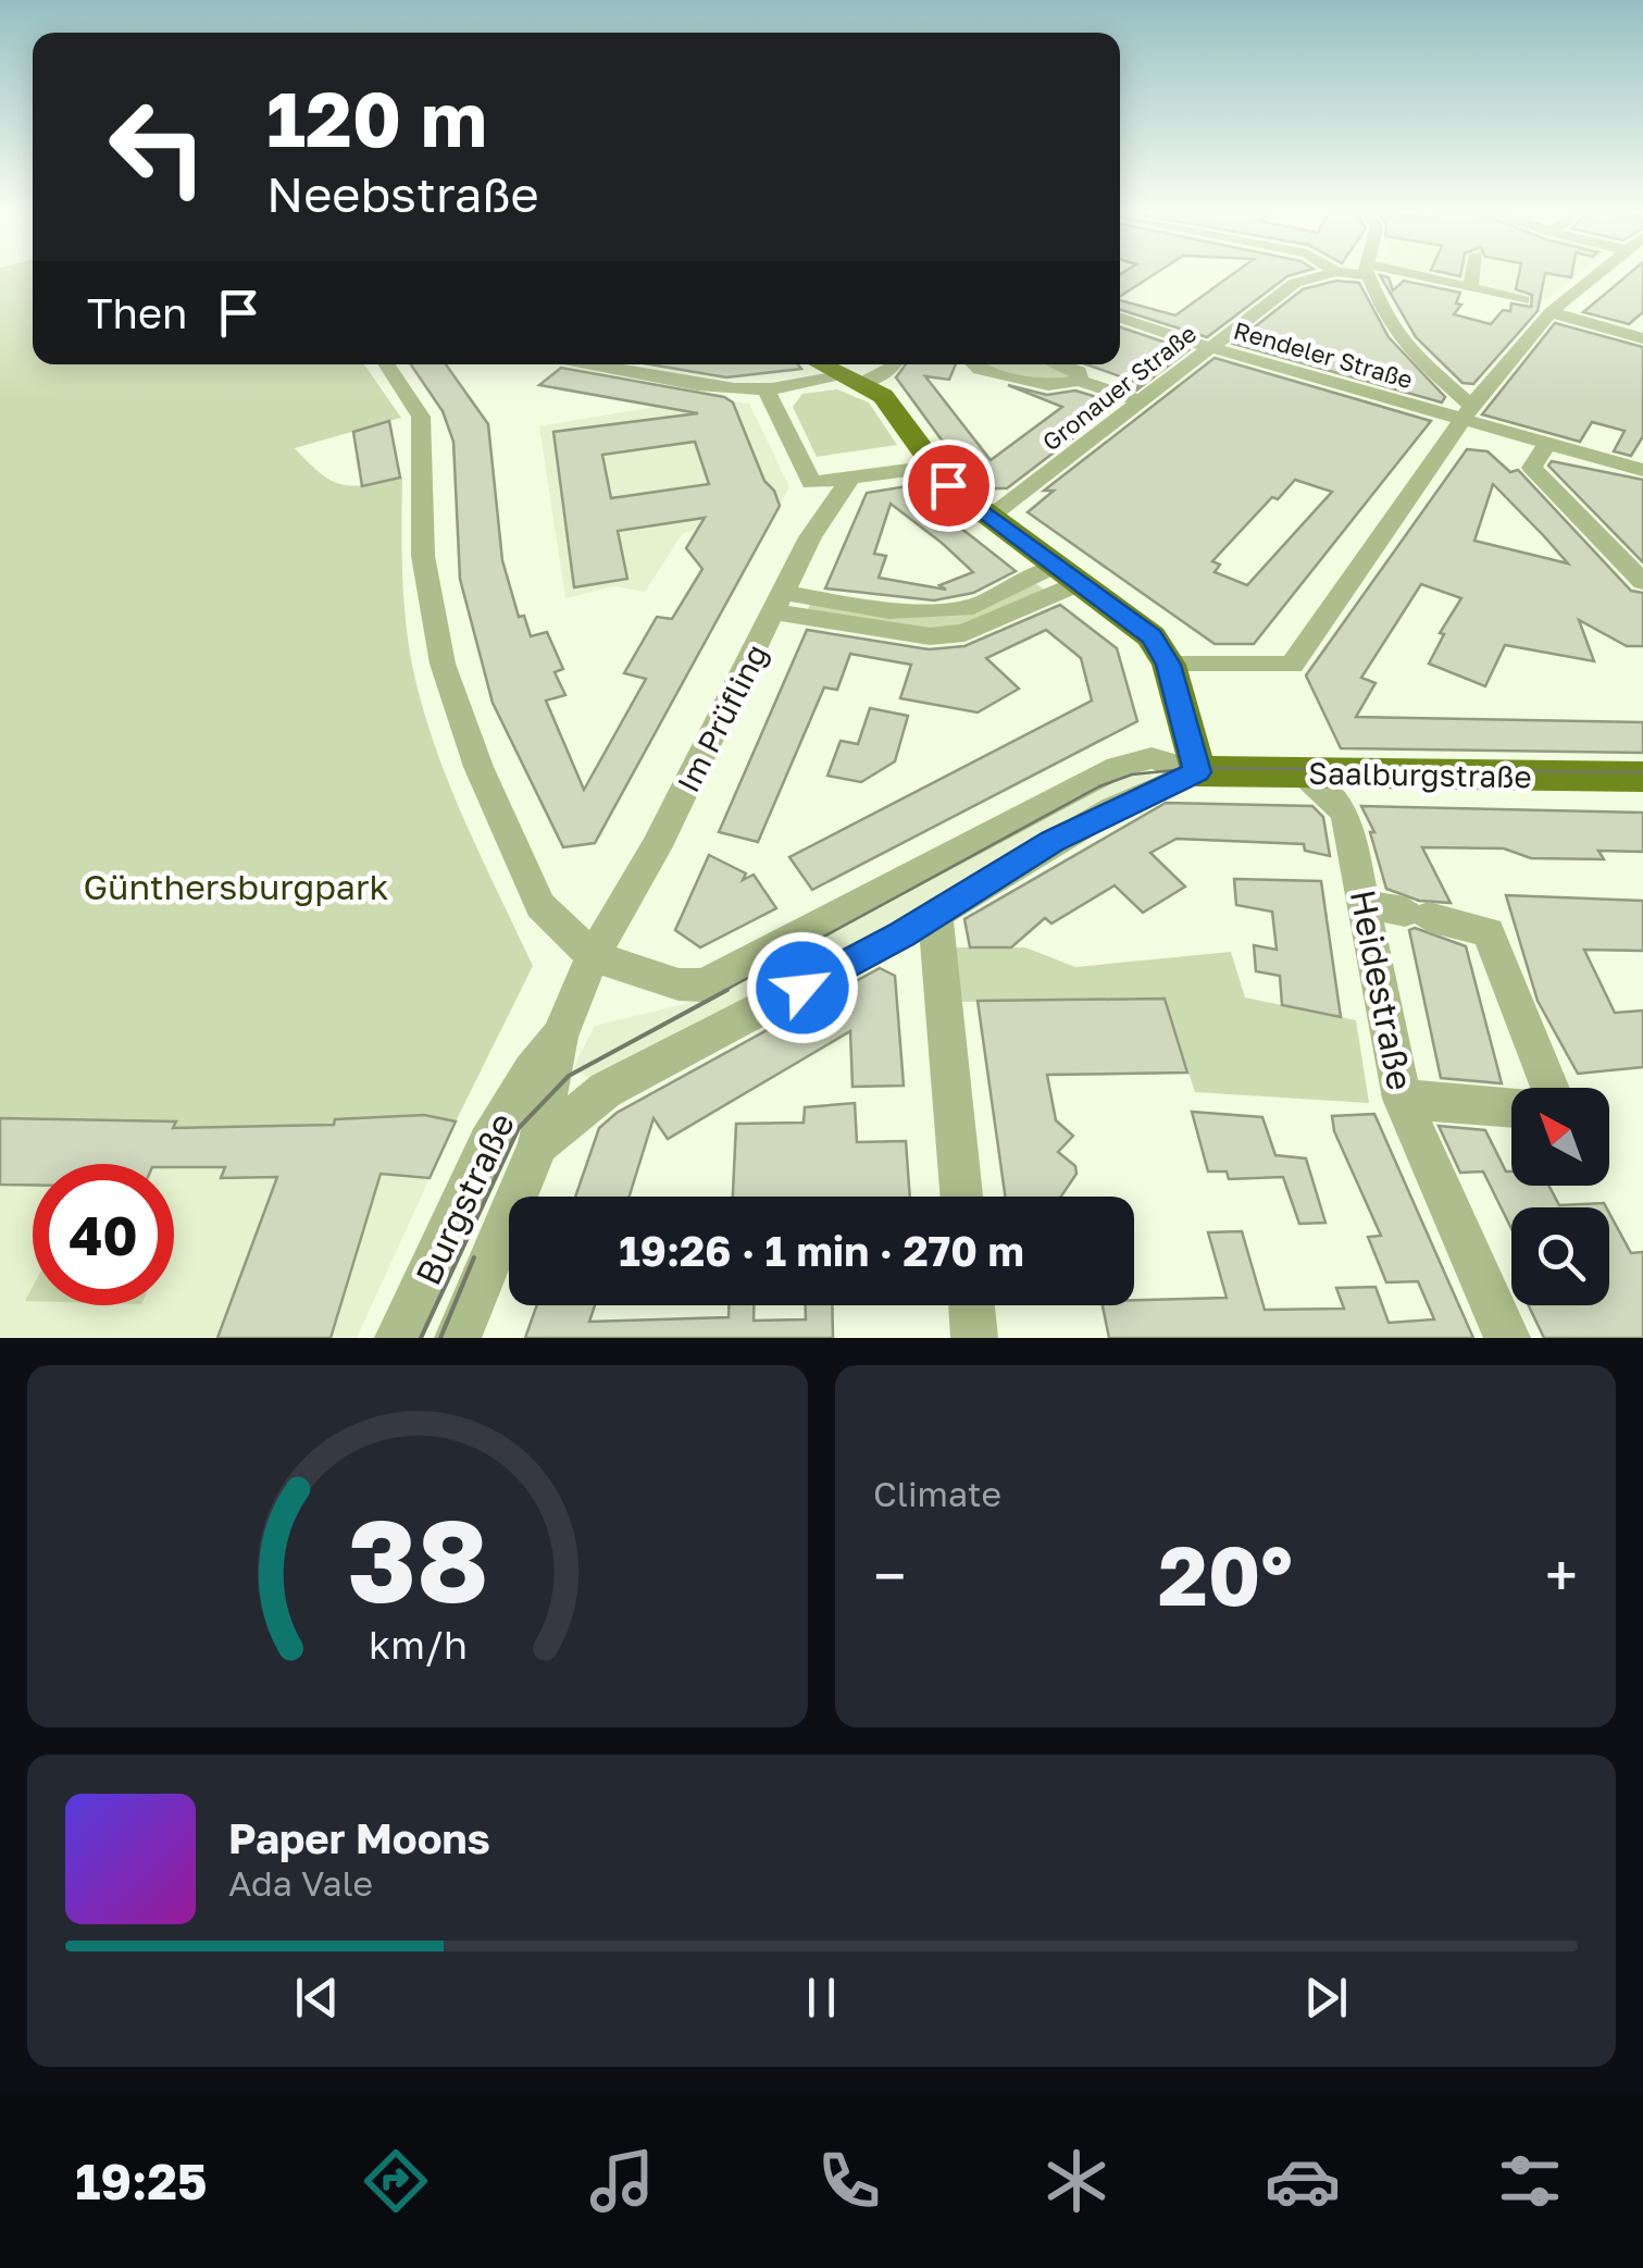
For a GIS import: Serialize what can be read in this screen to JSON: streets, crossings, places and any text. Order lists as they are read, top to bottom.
{
  "streets": {
    "main road": ["Saalburgstraße"],
    "street": [
      "Rendeler Straße",
      "Gronauer Straße",
      "Im Prüfling",
      "Heidestraße",
      "Burgstraße"
    ]
  },
  "crossings": [
    ["Rendeler Straße", "Gronauer Straße"],
    ["Im Prüfling", "Saalburgstraße"],
    ["Im Prüfling", "Burgstraße"],
    ["Saalburgstraße", "Heidestraße"],
    ["Saalburgstraße", "Burgstraße"]
  ],
  "parks": ["Günthersburgpark"],
  "north": "top left",
  "page": {
    "turn": ["120 m", "Neebstraße"],
    "then": "Then",
    "limit": "40",
    "trip": "19:26 · 1 min · 270 m",
    "tile": "Climate",
    "heat": ["−", "20°", "+"],
    "song": ["Paper Moons", "Ada Vale"],
    "tabs": "19:25",
    "gauge": ["38", "km/h"]
  }
}
